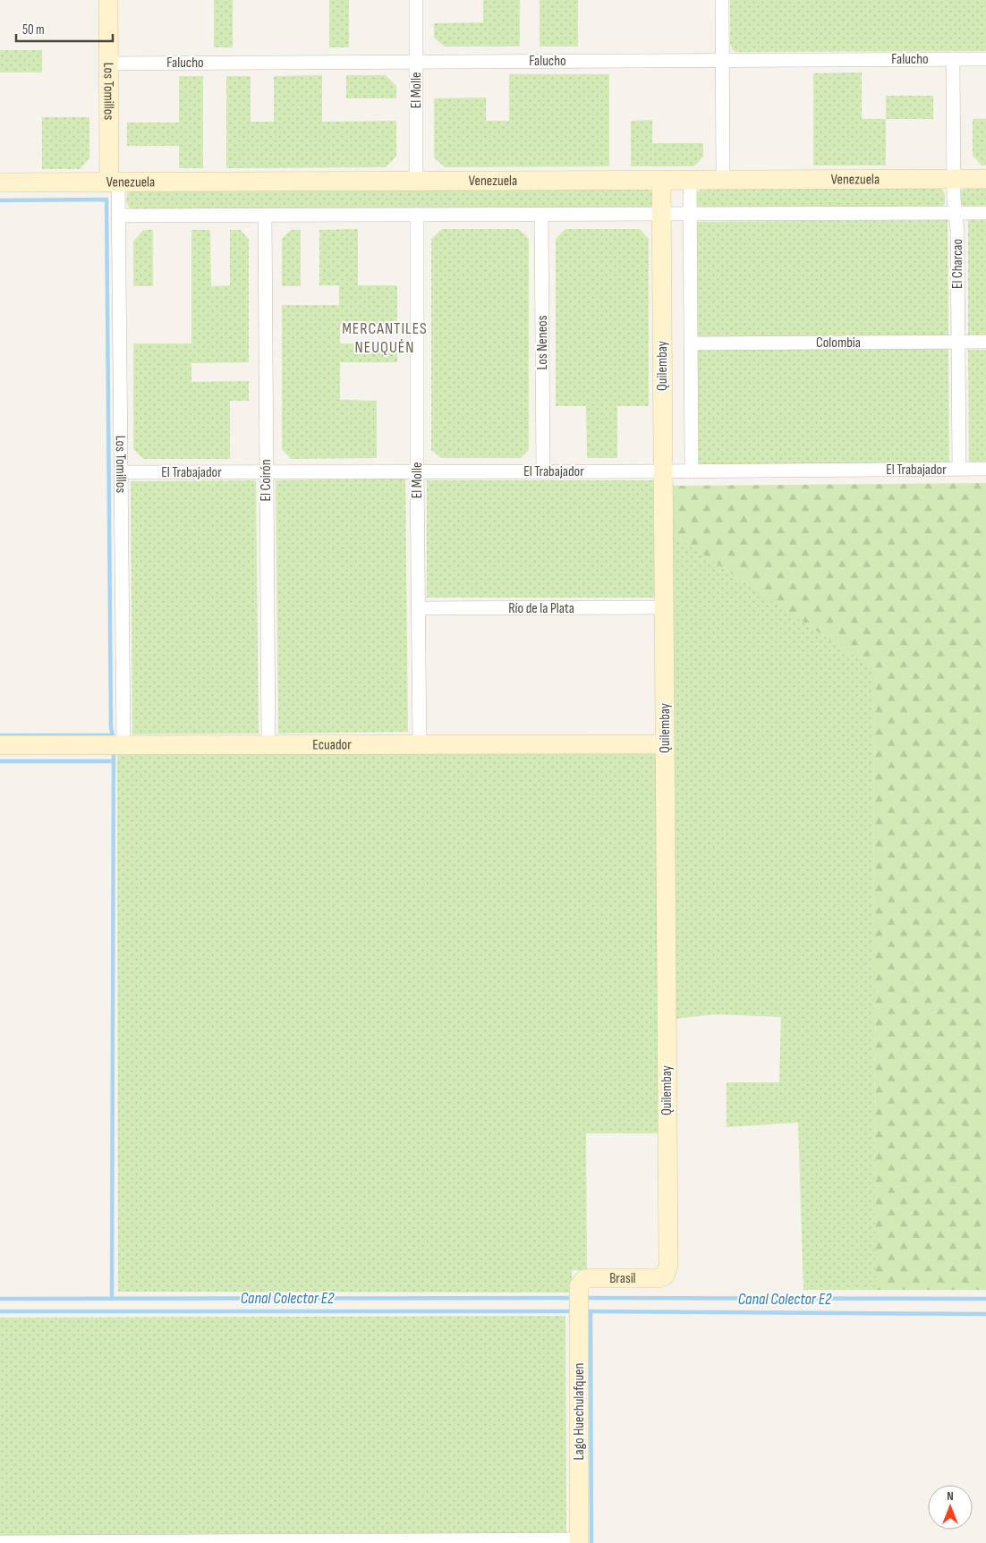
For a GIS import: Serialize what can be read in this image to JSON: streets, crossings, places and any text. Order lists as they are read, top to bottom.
{
  "streets": {
    "street": [
      "Falucho",
      "El Molle",
      "Los Tomillos",
      "Venezuela",
      "El Charcao",
      "Los Neneos",
      "Colombia",
      "Quilembay",
      "El Trabajador",
      "El Coirón",
      "Río de la Plata",
      "Ecuador",
      "Brasil",
      "Lago Huechulafquen"
    ]
  },
  "crossings": [
    ["Falucho", "El Molle"],
    ["Falucho", "Los Tomillos"],
    ["Falucho", "El Charcao"],
    ["El Molle", "Venezuela"],
    ["El Molle", "El Trabajador"],
    ["El Molle", "Río de la Plata"],
    ["El Molle", "Ecuador"],
    ["Los Tomillos", "Venezuela"],
    ["Los Tomillos", "El Trabajador"],
    ["Los Tomillos", "Ecuador"],
    ["Venezuela", "El Charcao"],
    ["Venezuela", "Quilembay"],
    ["El Charcao", "Colombia"],
    ["El Charcao", "El Trabajador"],
    ["Los Neneos", "El Trabajador"],
    ["Colombia", "Quilembay"],
    ["Quilembay", "El Trabajador"],
    ["Quilembay", "Río de la Plata"],
    ["Quilembay", "Ecuador"],
    ["Quilembay", "Brasil"],
    ["El Trabajador", "El Coirón"],
    ["El Coirón", "Ecuador"],
    ["Brasil", "Lago Huechulafquen"]
  ],
  "districts": ["MERCANTILES NEUQUÉN"],
  "water": ["Canal Colector E2"],
  "scale_bar": "50 m",
  "north": "top"
}
